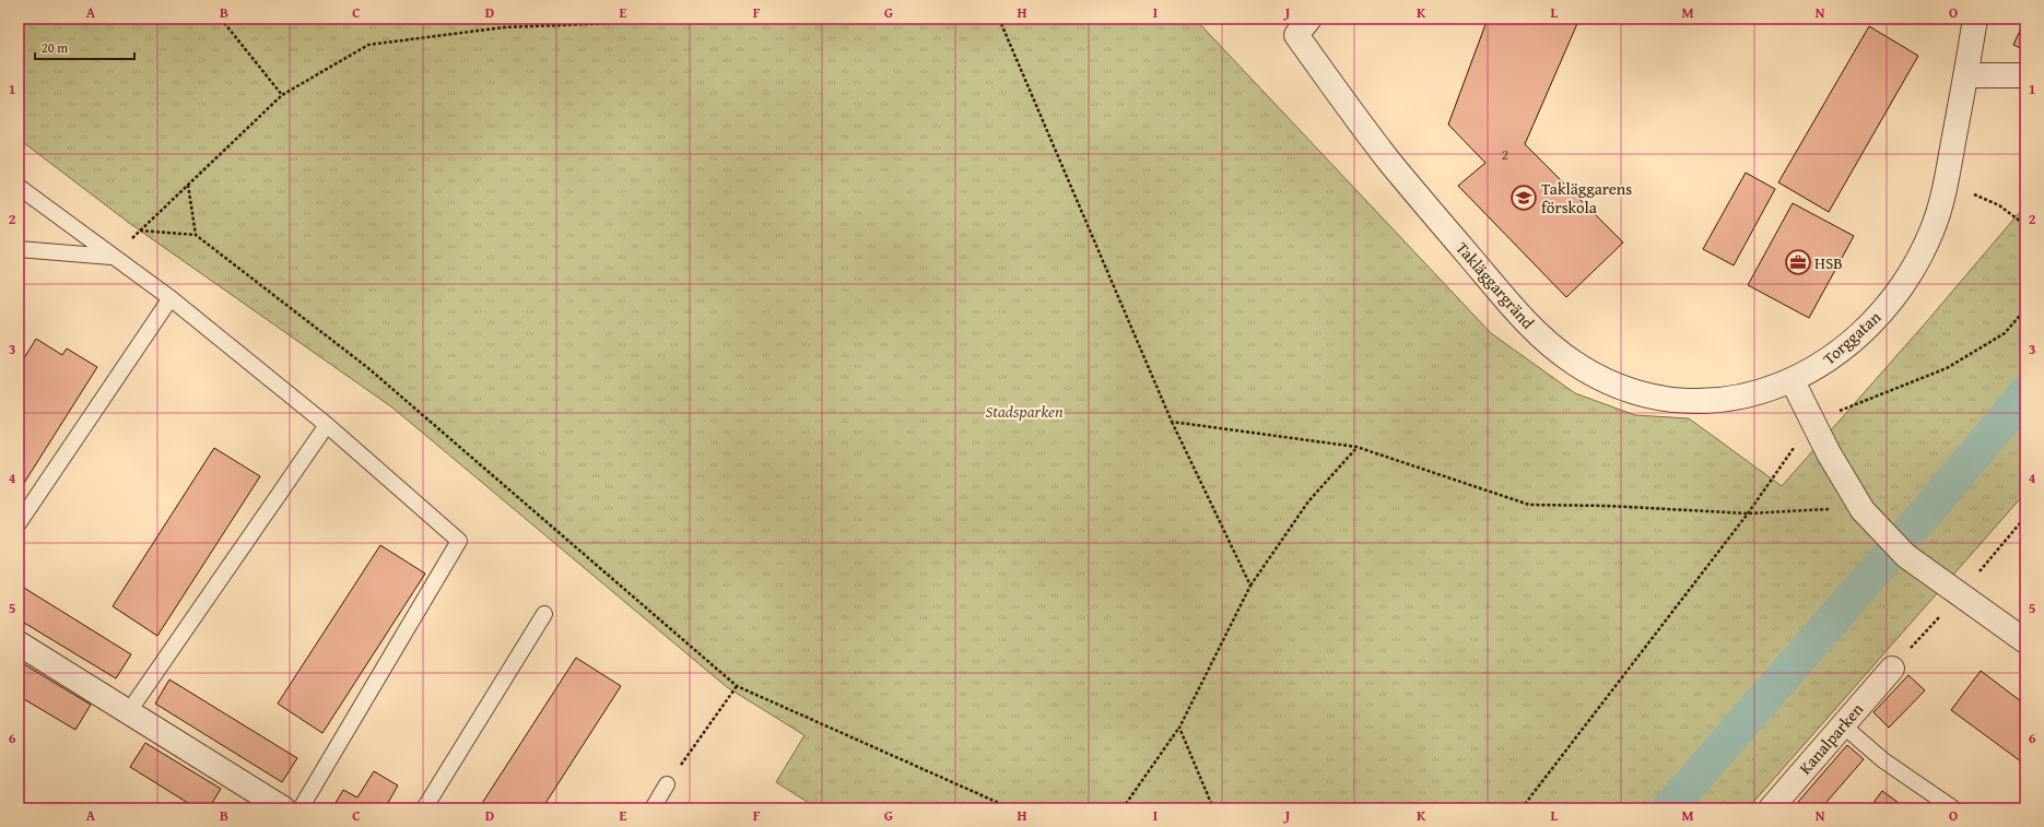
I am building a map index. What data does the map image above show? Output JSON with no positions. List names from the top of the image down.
{
  "streets": {
    "street": ["Takläggargränd", "Torggatan", "Kanalparken"]
  },
  "crossings": [
    ["Takläggargränd", "Torggatan"]
  ],
  "parks": ["Stadsparken"],
  "places": {
    "school or university": ["Takläggarens förskola"],
    "office": ["HSB"]
  },
  "house_numbers": ["2"],
  "scale_bar": "20 m",
  "grid": {
    "columns": [
      "A",
      "B",
      "C",
      "D",
      "E",
      "F",
      "G",
      "H",
      "I",
      "J",
      "K",
      "L",
      "M",
      "N",
      "O"
    ],
    "rows": [
      "1",
      "2",
      "3",
      "4",
      "5",
      "6"
    ]
  }
}
